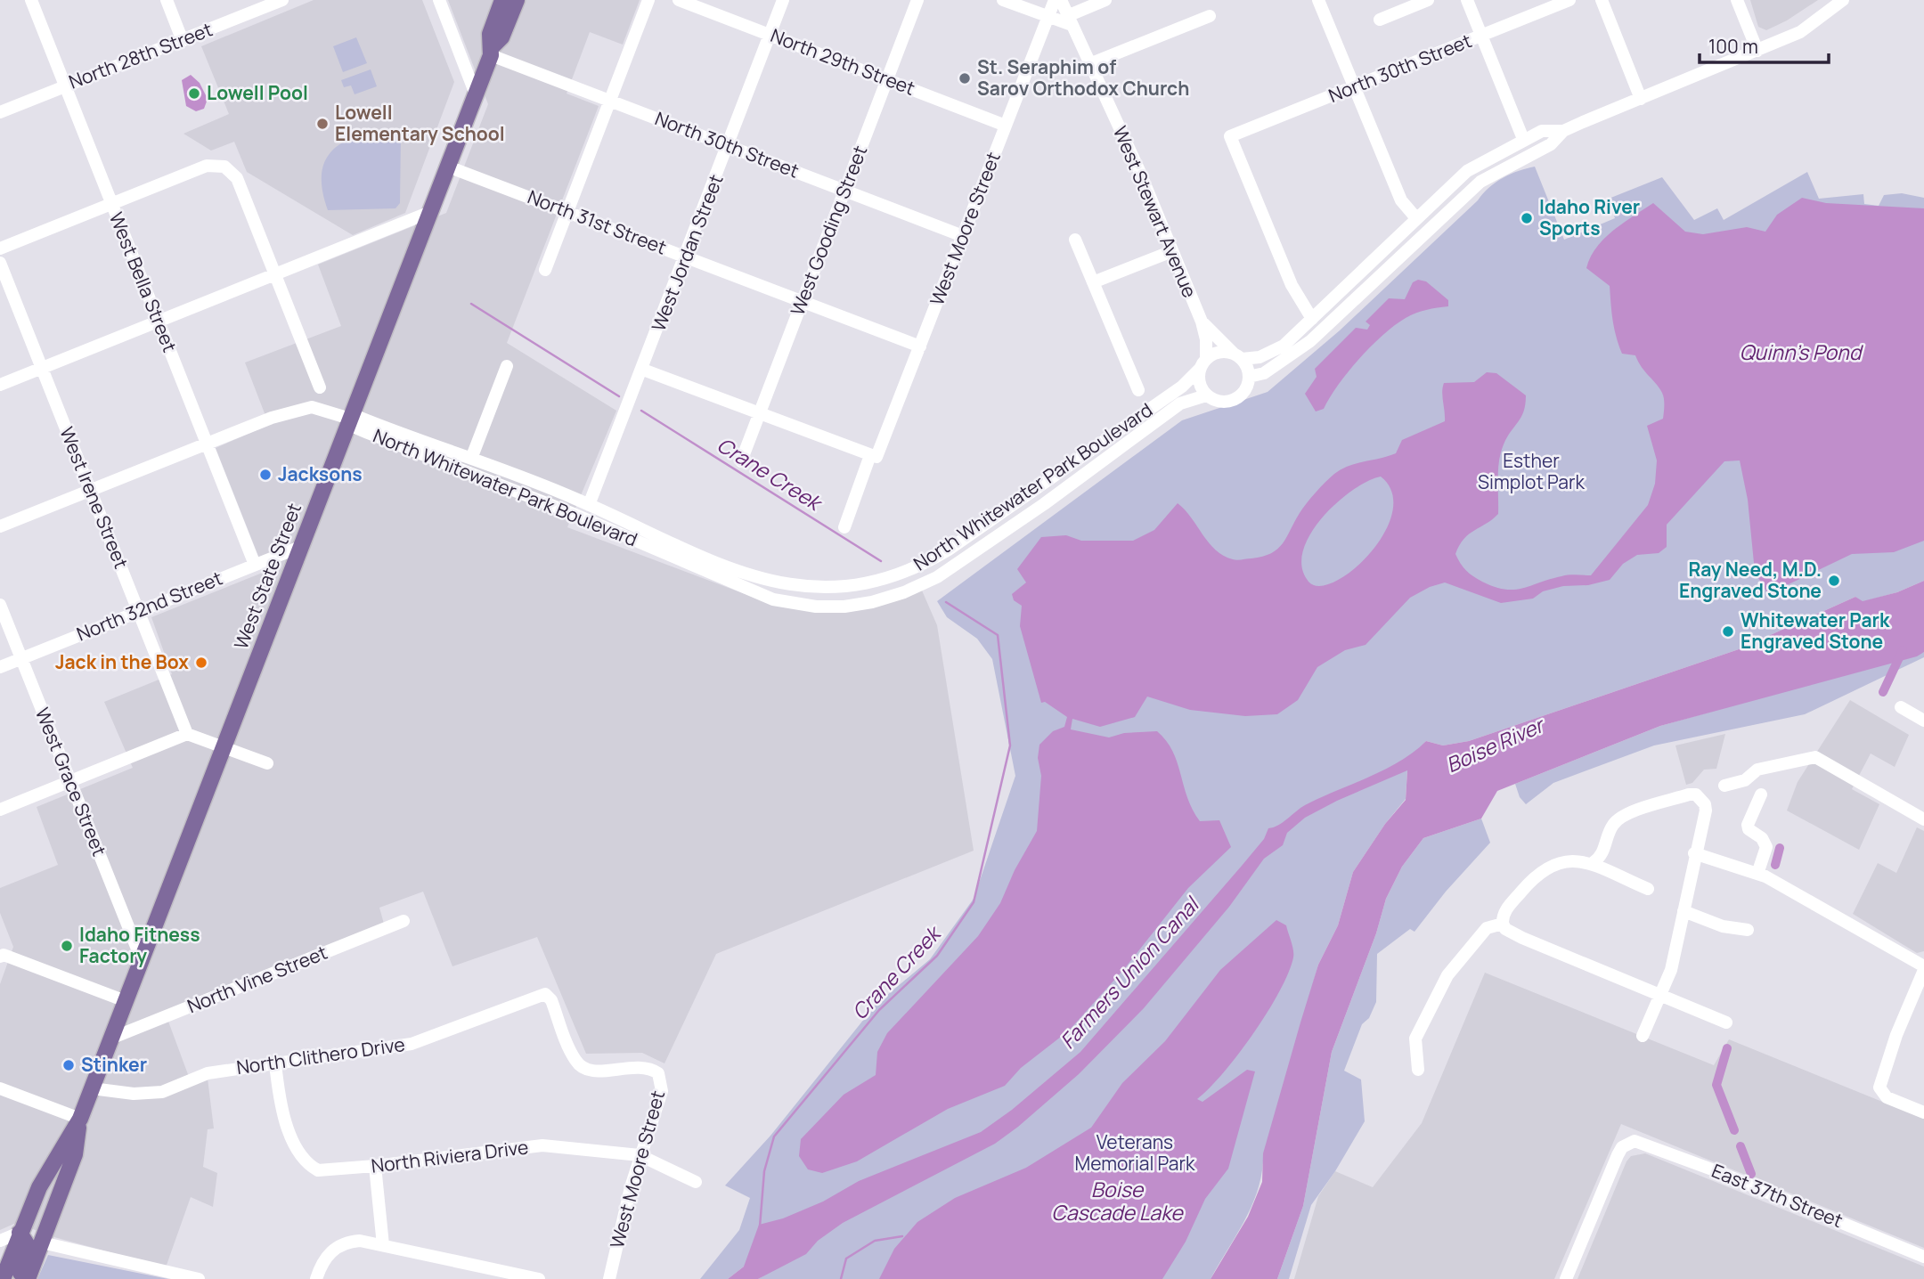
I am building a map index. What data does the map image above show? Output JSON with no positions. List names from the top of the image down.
{
  "streets": {
    "main road": ["West State Street"],
    "street": [
      "North 28th Street",
      "North 29th Street",
      "North 30th Street",
      "West Stewart Avenue",
      "North 31st Street",
      "West Moore Street",
      "West Gooding Street",
      "West Jordan Street",
      "West Bella Street",
      "North Whitewater Park Boulevard",
      "West Irene Street",
      "North 32nd Street",
      "West Grace Street",
      "North Vine Street",
      "North Clithero Drive",
      "North Riviera Drive",
      "East 37th Street"
    ]
  },
  "crossings": [
    ["North 28th Street", "West Bella Street"],
    ["North 29th Street", "West Moore Street"],
    ["North 29th Street", "West Gooding Street"],
    ["North 29th Street", "West Jordan Street"],
    ["North 30th Street", "West Moore Street"],
    ["North 30th Street", "West Gooding Street"],
    ["North 30th Street", "West Jordan Street"],
    ["North 30th Street", "West State Street"],
    ["West Stewart Avenue", "North Whitewater Park Boulevard"],
    ["North 31st Street", "West Moore Street"],
    ["North 31st Street", "West Gooding Street"],
    ["North 31st Street", "West Jordan Street"],
    ["North 31st Street", "West State Street"],
    ["West Moore Street", "North Clithero Drive"],
    ["West Moore Street", "North Riviera Drive"],
    ["West Jordan Street", "North Whitewater Park Boulevard"],
    ["West Bella Street", "North 32nd Street"],
    ["North Whitewater Park Boulevard", "West State Street"],
    ["West Irene Street", "North 32nd Street"],
    ["West State Street", "North 32nd Street"],
    ["West State Street", "West Grace Street"],
    ["West State Street", "North Vine Street"],
    ["West State Street", "North Clithero Drive"],
    ["North 32nd Street", "West Grace Street"],
    ["North Clithero Drive", "North Riviera Drive"]
  ],
  "water": [
    "Quinn's Pond",
    "Crane Creek",
    "Boise River",
    "Farmers Union Canal",
    "Boise Cascade Lake"
  ],
  "parks": ["Esther Simplot Park", "Veterans Memorial Park"],
  "places": [
    "St. Seraphim of Sarov Orthodox Church",
    "Lowell Pool",
    "Lowell Elementary School",
    "Idaho River Sports",
    "Jacksons",
    "Ray Need, M.D. Engraved Stone",
    "Whitewater Park Engraved Stone",
    "Jack in the Box",
    "Idaho Fitness Factory",
    "Stinker"
  ],
  "scale_bar": "100 m"
}
